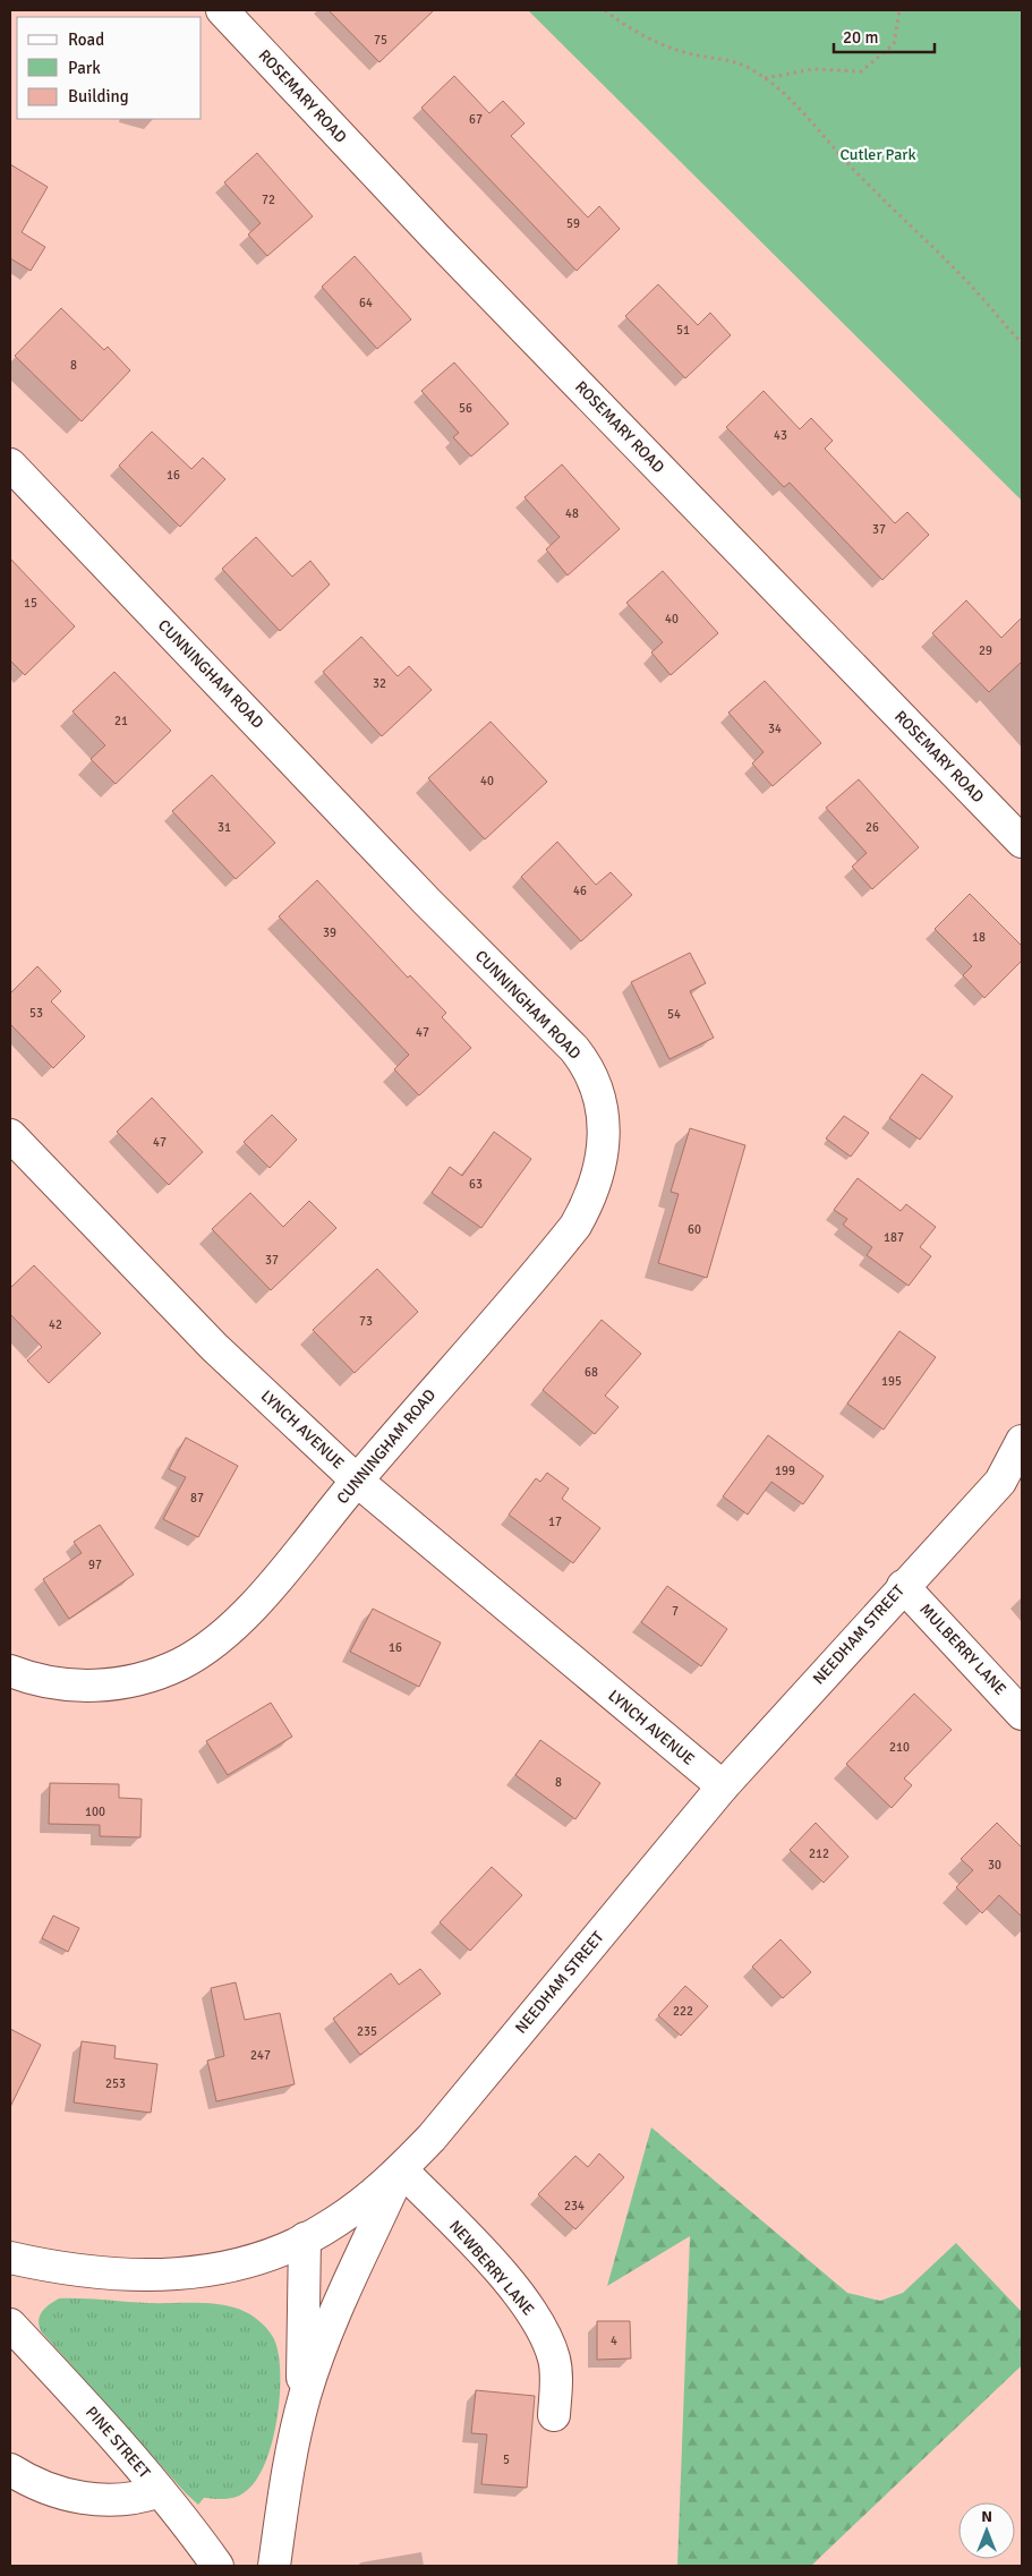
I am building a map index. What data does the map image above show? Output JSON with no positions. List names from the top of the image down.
{
  "streets": {
    "street": [
      "ROSEMARY ROAD",
      "CUNNINGHAM ROAD",
      "LYNCH AVENUE",
      "NEEDHAM STREET",
      "MULBERRY LANE",
      "NEWBERRY LANE",
      "PINE STREET"
    ]
  },
  "crossings": [
    ["CUNNINGHAM ROAD", "LYNCH AVENUE"],
    ["LYNCH AVENUE", "NEEDHAM STREET"],
    ["NEEDHAM STREET", "MULBERRY LANE"],
    ["NEEDHAM STREET", "NEWBERRY LANE"]
  ],
  "parks": ["Cutler Park"],
  "house_numbers": [
    "75",
    "67",
    "72",
    "59",
    "64",
    "51",
    "8",
    "56",
    "43",
    "16",
    "48",
    "37",
    "15",
    "40",
    "29",
    "32",
    "21",
    "34",
    "40",
    "31",
    "26",
    "46",
    "39",
    "18",
    "53",
    "54",
    "47",
    "47",
    "63",
    "60",
    "187",
    "37",
    "73",
    "42",
    "68",
    "195",
    "199",
    "87",
    "17",
    "97",
    "7",
    "16",
    "210",
    "8",
    "100",
    "212",
    "30",
    "222",
    "235",
    "247",
    "253",
    "234",
    "4",
    "5"
  ],
  "legend": ["Road", "Park", "Building"],
  "scale_bar": "20 m",
  "north": "top"
}
